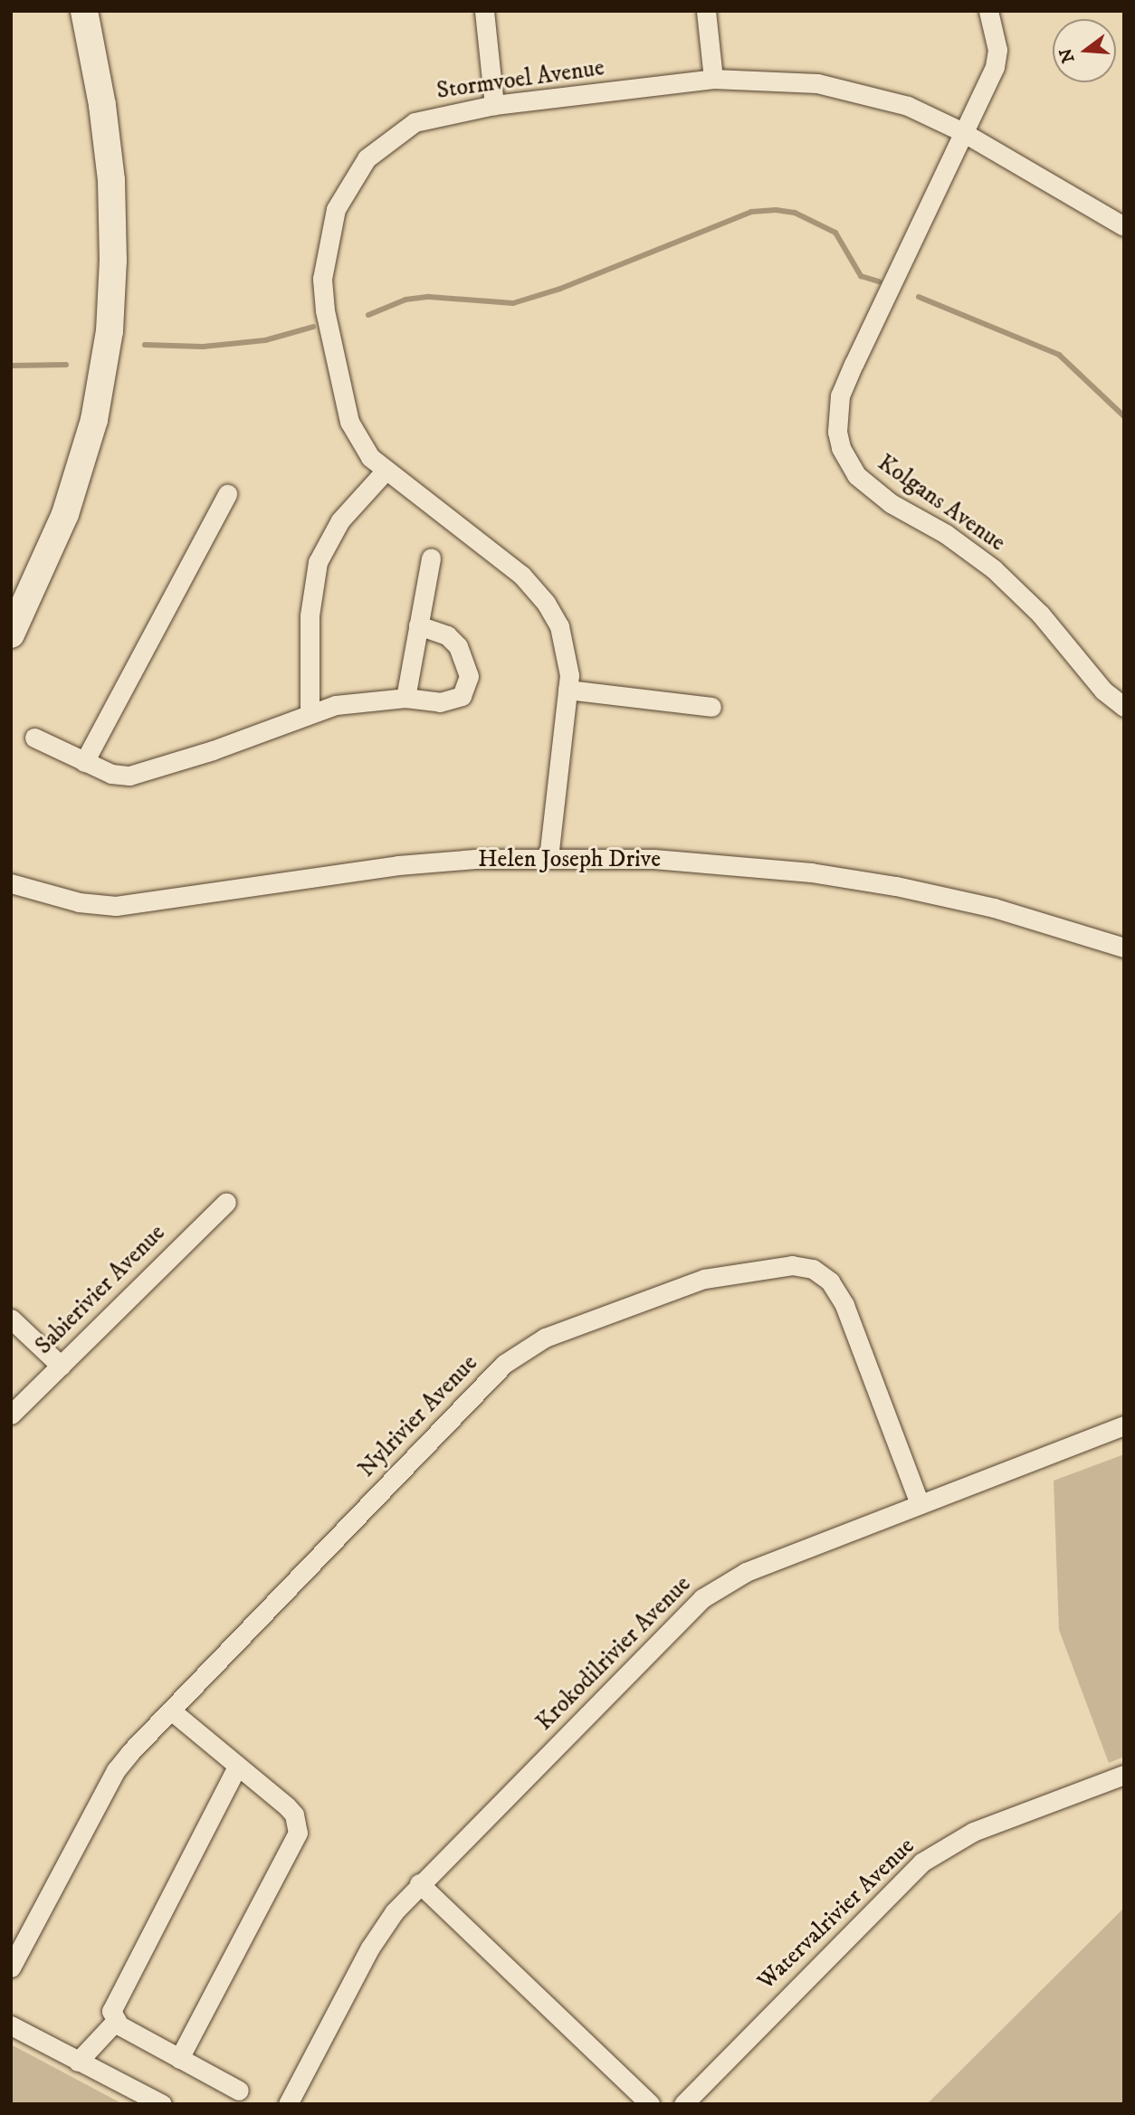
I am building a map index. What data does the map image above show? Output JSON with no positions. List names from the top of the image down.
{
  "streets": {
    "street": [
      "Stormvoel Avenue",
      "Kolgans Avenue",
      "Helen Joseph Drive",
      "Sabierivier Avenue",
      "Nylrivier Avenue",
      "Krokodilrivier Avenue",
      "Watervalrivier Avenue"
    ]
  },
  "crossings": [
    ["Stormvoel Avenue", "Kolgans Avenue"],
    ["Stormvoel Avenue", "Helen Joseph Drive"],
    ["Nylrivier Avenue", "Krokodilrivier Avenue"]
  ],
  "north": "left"
}
